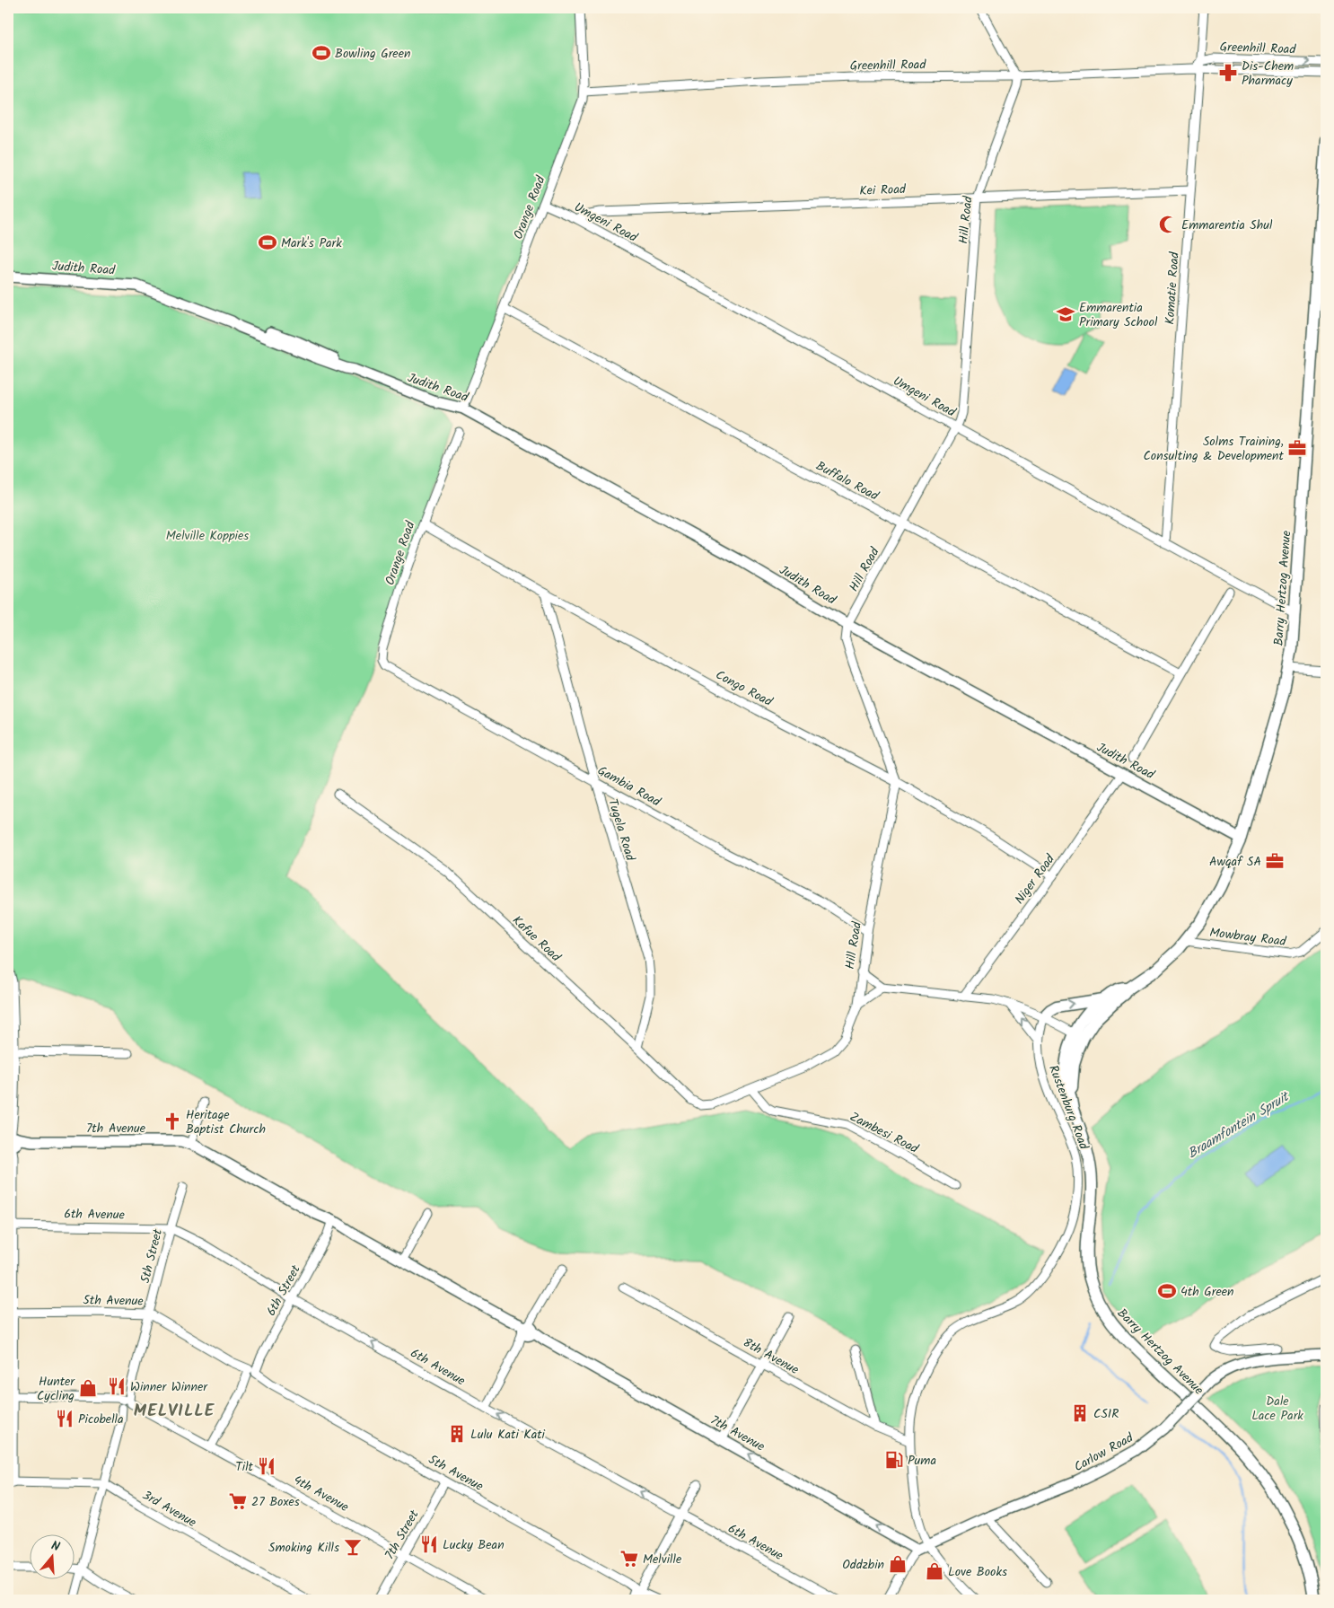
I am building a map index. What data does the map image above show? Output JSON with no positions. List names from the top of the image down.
{
  "streets": {
    "main road": ["Barry Hertzog Avenue"],
    "street": [
      "Greenhill Road",
      "Kei Road",
      "Orange Road",
      "Hill Road",
      "Umgeni Road",
      "Judith Road",
      "Komatie Road",
      "Buffalo Road",
      "Congo Road",
      "Gambia Road",
      "Tugela Road",
      "Niger Road",
      "Mowbray Road",
      "Kafue Road",
      "Rustenburg Road",
      "7th Avenue",
      "Zambesi Road",
      "6th Avenue",
      "5th Street",
      "6th Street",
      "5th Avenue",
      "8th Avenue",
      "Carlow Road",
      "4th Avenue",
      "3rd Avenue",
      "7th Street"
    ]
  },
  "crossings": [
    ["Greenhill Road", "Orange Road"],
    ["Greenhill Road", "Hill Road"],
    ["Greenhill Road", "Komatie Road"],
    ["Kei Road", "Hill Road"],
    ["Kei Road", "Umgeni Road"],
    ["Kei Road", "Komatie Road"],
    ["Orange Road", "Umgeni Road"],
    ["Orange Road", "Judith Road"],
    ["Orange Road", "Buffalo Road"],
    ["Orange Road", "Congo Road"],
    ["Orange Road", "Gambia Road"],
    ["Hill Road", "Umgeni Road"],
    ["Hill Road", "Judith Road"],
    ["Hill Road", "Buffalo Road"],
    ["Hill Road", "Congo Road"],
    ["Hill Road", "Gambia Road"],
    ["Hill Road", "Kafue Road"],
    ["Hill Road", "Zambesi Road"],
    ["Umgeni Road", "Komatie Road"],
    ["Umgeni Road", "Barry Hertzog Avenue"],
    ["Judith Road", "Barry Hertzog Avenue"],
    ["Judith Road", "Niger Road"],
    ["Barry Hertzog Avenue", "Mowbray Road"],
    ["Congo Road", "Tugela Road"],
    ["Congo Road", "Niger Road"],
    ["Gambia Road", "Tugela Road"],
    ["Tugela Road", "Kafue Road"],
    ["Rustenburg Road", "8th Avenue"],
    ["Rustenburg Road", "Carlow Road"],
    ["7th Avenue", "6th Street"],
    ["7th Avenue", "Carlow Road"],
    ["6th Avenue", "5th Street"],
    ["6th Avenue", "6th Street"],
    ["5th Street", "5th Avenue"],
    ["5th Street", "4th Avenue"],
    ["5th Street", "3rd Avenue"],
    ["6th Street", "5th Avenue"],
    ["6th Street", "4th Avenue"],
    ["5th Avenue", "7th Street"],
    ["4th Avenue", "7th Street"]
  ],
  "one_way": ["6th Avenue"],
  "districts": ["MELVILLE"],
  "water": ["Braamfontein Spruit"],
  "parks": ["Melville Koppies", "Dale Lace Park"],
  "places": {
    "sports": ["Bowling Green", "Mark's Park", "4th Green"],
    "pharmacy": ["Dis-Chem Pharmacy"],
    "mosque": ["Emmarentia Shul"],
    "school or university": ["Emmarentia Primary School"],
    "office": ["Solms Training, Consulting & Development", "Awqaf SA"],
    "church": ["Heritage Baptist Church"],
    "restaurant": [
      "Winner Winner",
      "Picobella",
      "Tilt",
      "Lucky Bean"
    ],
    "shop": ["Hunter Cycling", "Oddzbin", "Love Books"],
    "building": ["CSIR", "Lulu Kati Kati"],
    "fuel station": ["Puma"],
    "supermarket": ["27 Boxes", "Melville"],
    "bar": ["Smoking Kills"]
  },
  "north": "top"
}
